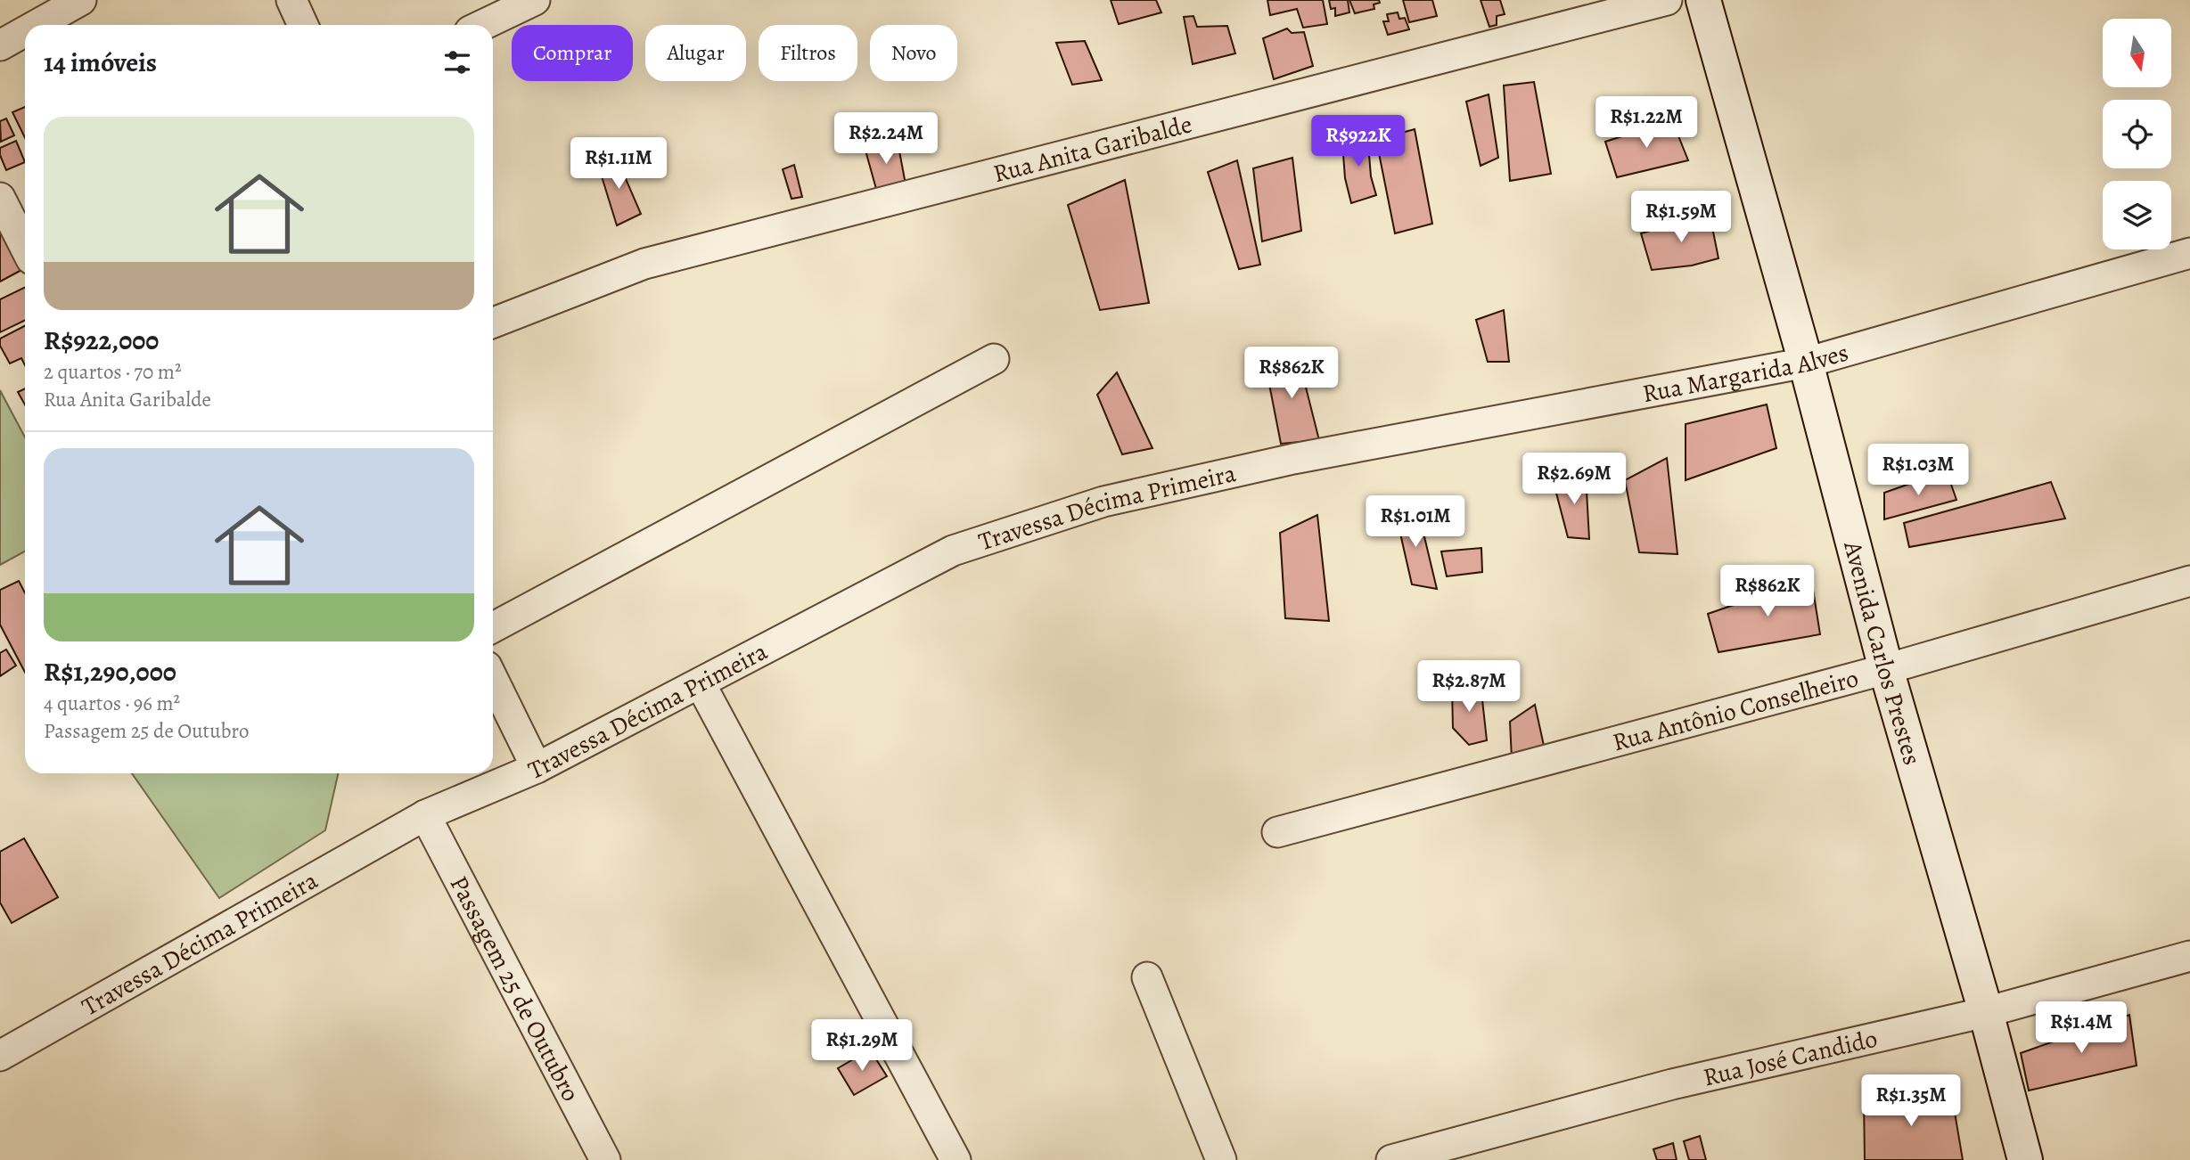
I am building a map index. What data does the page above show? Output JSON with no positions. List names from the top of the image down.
{
  "streets": {
    "street": [
      "Rua Anita Garibalde",
      "Rua Margarida Alves",
      "Travessa Décima Primeira",
      "Avenida Carlos Prestes",
      "Rua Antônio Conselheiro",
      "Passagem 25 de Outubro",
      "Rua José Candido"
    ]
  },
  "crossings": [
    ["Rua Margarida Alves", "Travessa Décima Primeira"],
    ["Rua Margarida Alves", "Avenida Carlos Prestes"],
    ["Travessa Décima Primeira", "Passagem 25 de Outubro"],
    ["Avenida Carlos Prestes", "Rua Antônio Conselheiro"],
    ["Avenida Carlos Prestes", "Rua José Candido"]
  ],
  "north": "bottom",
  "page": {
    "chip": [
      "Comprar",
      "Alugar",
      "Filtros",
      "Novo"
    ],
    "heading": "14 imóveis",
    "price": [
      "R$1.22M",
      "R$2.24M",
      "R$922K",
      "R$1.11M",
      "R$1.59M",
      "R$862K",
      "R$1.03M",
      "R$2.69M",
      "R$1.01M",
      "R$862K",
      "R$2.87M",
      "R$1.4M",
      "R$1.29M",
      "R$1.35M"
    ],
    "list": [
      {
        "name": "R$922,000",
        "note": "2 quartos · 70 m² · Rua Anita Garibalde"
      },
      {
        "name": "R$1,290,000",
        "note": "4 quartos · 96 m² · Passagem 25 de Outubro"
      }
    ]
  }
}
